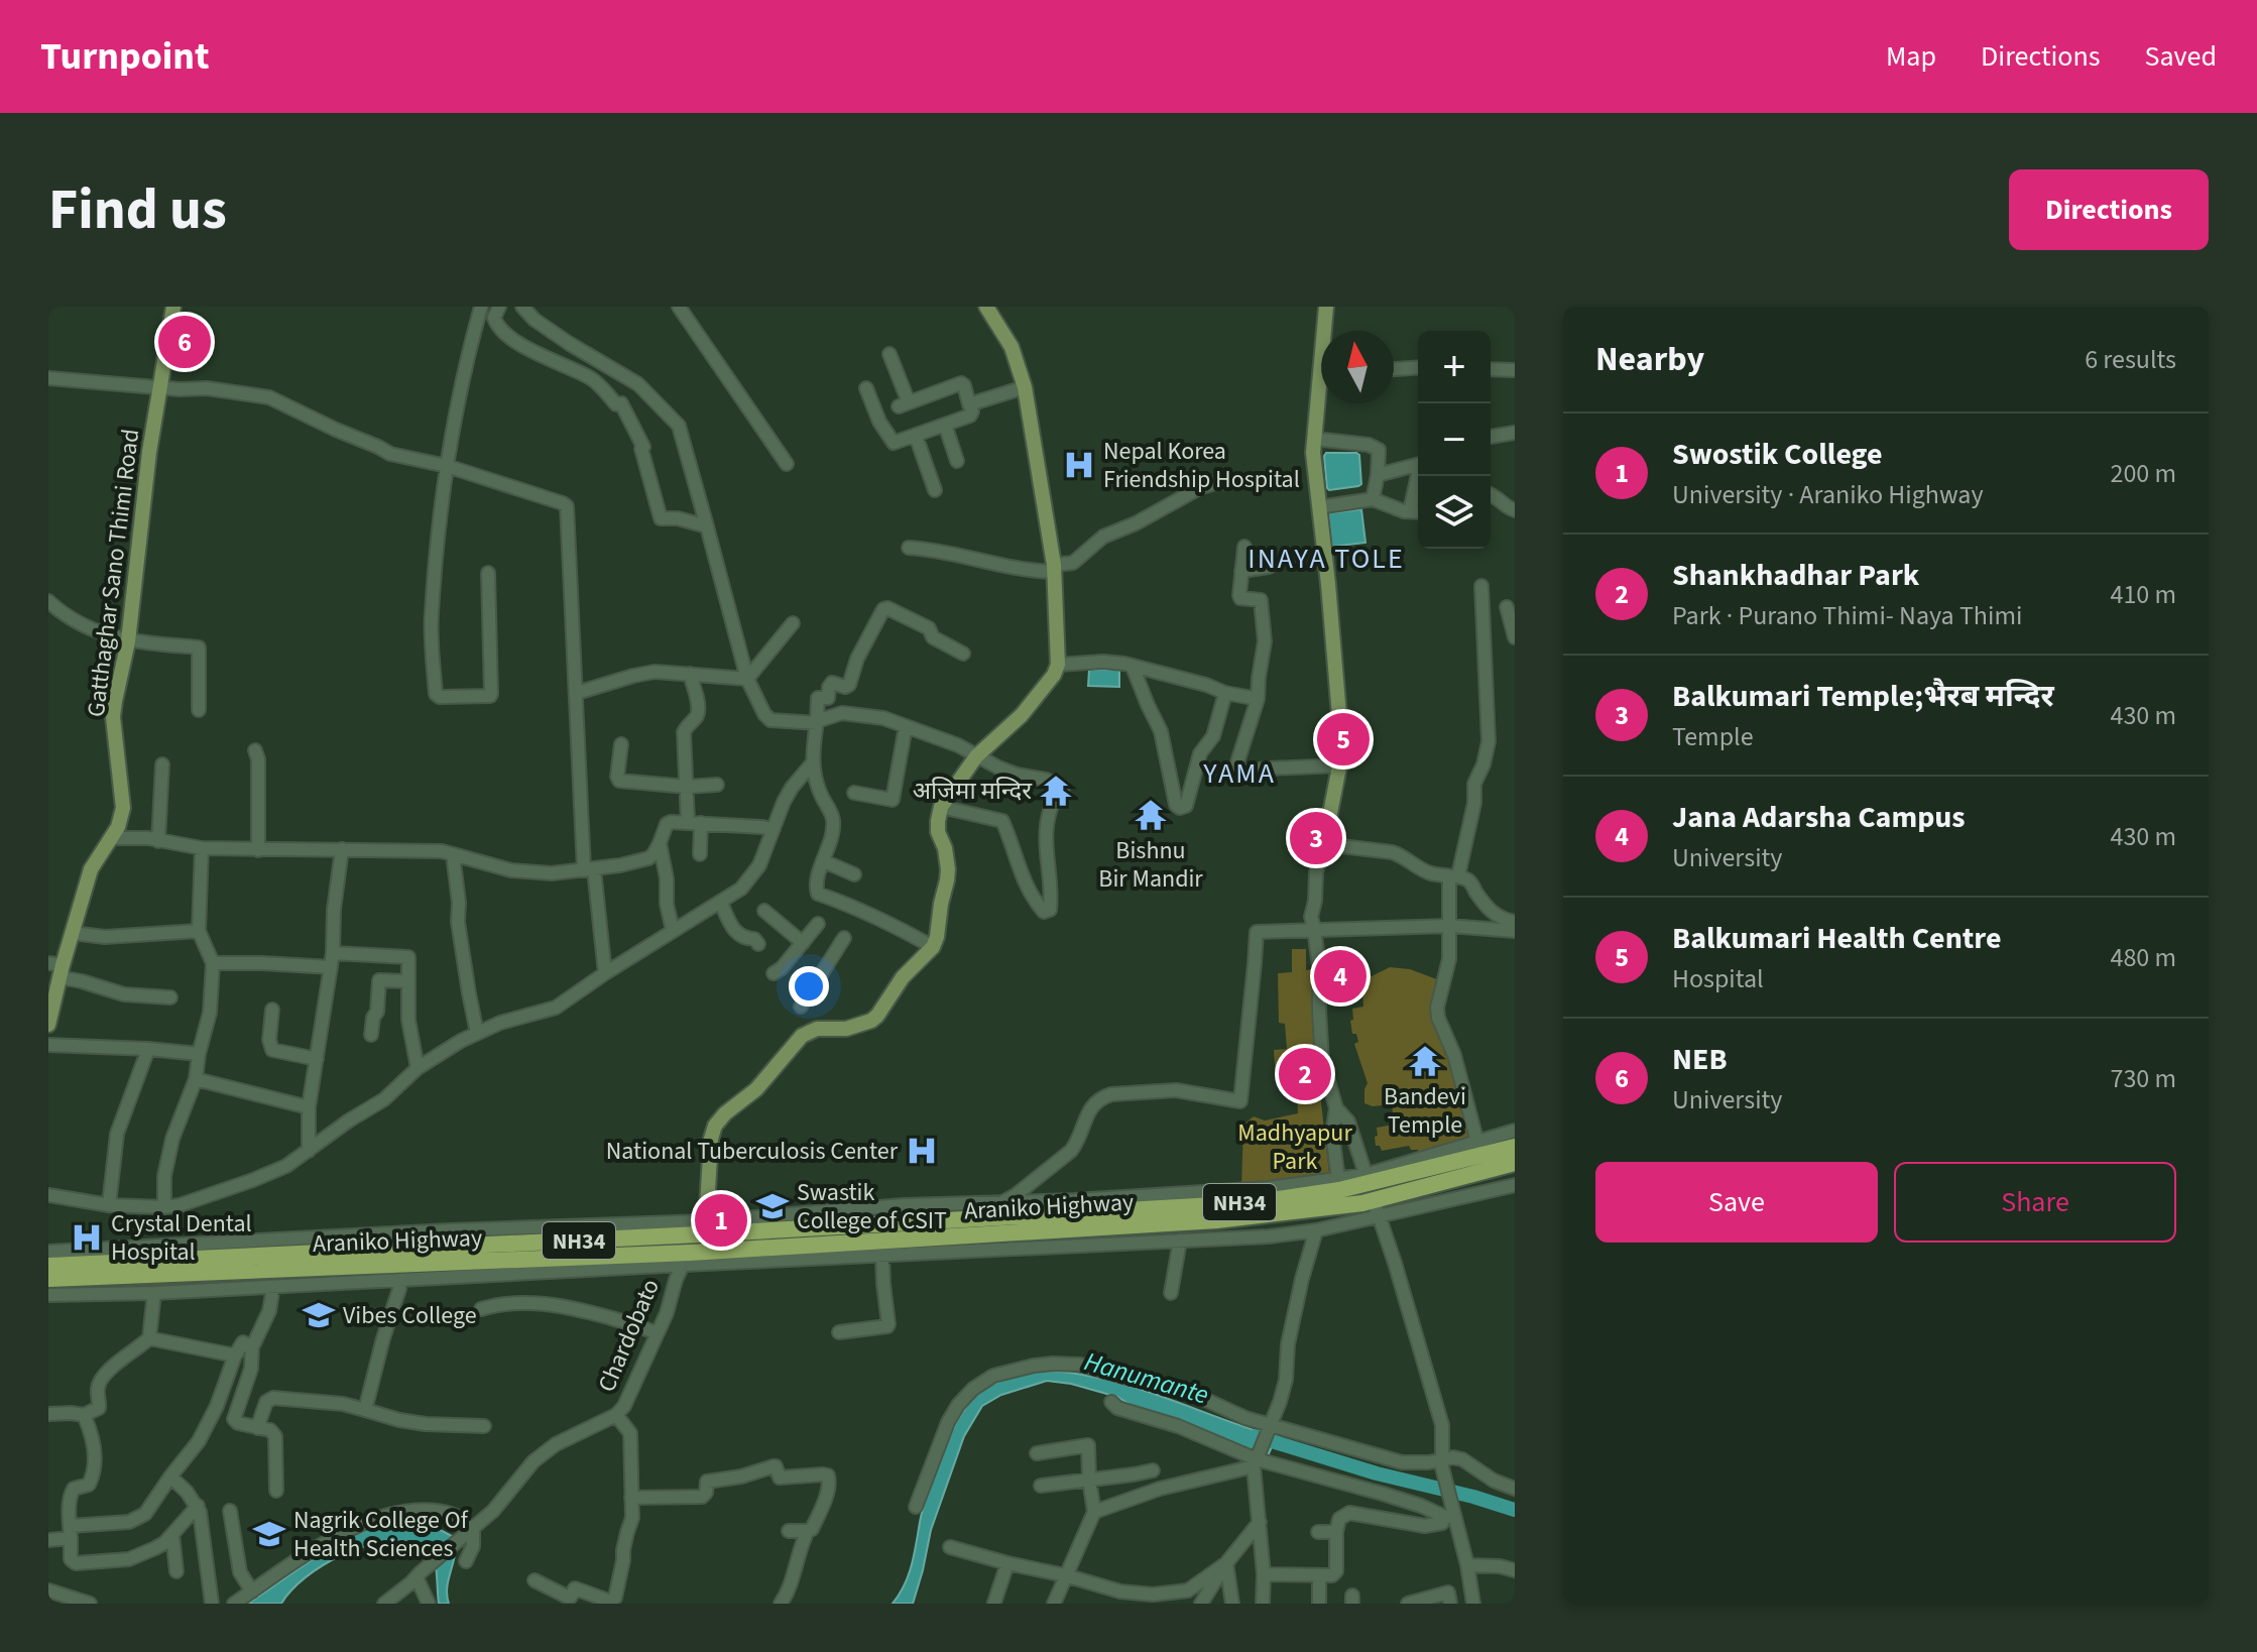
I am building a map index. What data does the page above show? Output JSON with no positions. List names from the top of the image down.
{
  "streets": {
    "highway": ["NH34", "Araniko Highway"],
    "main road": ["Gatthaghar Sano Thimi Road"],
    "street": ["Chardobato"]
  },
  "crossings": [
    ["Araniko Highway", "Chardobato"]
  ],
  "districts": ["INAYA TOLE", "YAMA"],
  "water": ["Hanumante"],
  "parks": ["Madhyapur Park"],
  "places": {
    "hospital": ["Nepal Korea Friendship Hospital", "National Tuberculosis Center", "Crystal Dental Hospital"],
    "temple": ["अजिमा मन्दिर", "Bishnu Bir Mandir", "Bandevi Temple"],
    "school or university": ["Swastik College of CSIT", "Vibes College", "Nagrik College Of Health Sciences"]
  },
  "north": "top",
  "page": {
    "header": "Turnpoint",
    "nav": ["Map", "Directions", "Saved"],
    "buttons": [
      "Directions",
      ["Save", "Share"]
    ],
    "title": "Find us",
    "heading": ["Nearby", "6 results"],
    "pins": [
      "6",
      "5",
      "3",
      "4",
      "2",
      "1"
    ],
    "map_buttons": ["+", "−"],
    "list": [
      {
        "mark": "1",
        "name": "Swostik College",
        "note": "University · Araniko Highway",
        "value": "200 m"
      },
      {
        "mark": "2",
        "name": "Shankhadhar Park",
        "note": "Park · Purano Thimi- Naya Thimi",
        "value": "410 m"
      },
      {
        "mark": "3",
        "name": "Balkumari Temple;भैरब मन्दिर",
        "note": "Temple",
        "value": "430 m"
      },
      {
        "mark": "4",
        "name": "Jana Adarsha Campus",
        "note": "University",
        "value": "430 m"
      },
      {
        "mark": "5",
        "name": "Balkumari Health Centre",
        "note": "Hospital",
        "value": "480 m"
      },
      {
        "mark": "6",
        "name": "NEB",
        "note": "University",
        "value": "730 m"
      }
    ]
  }
}
